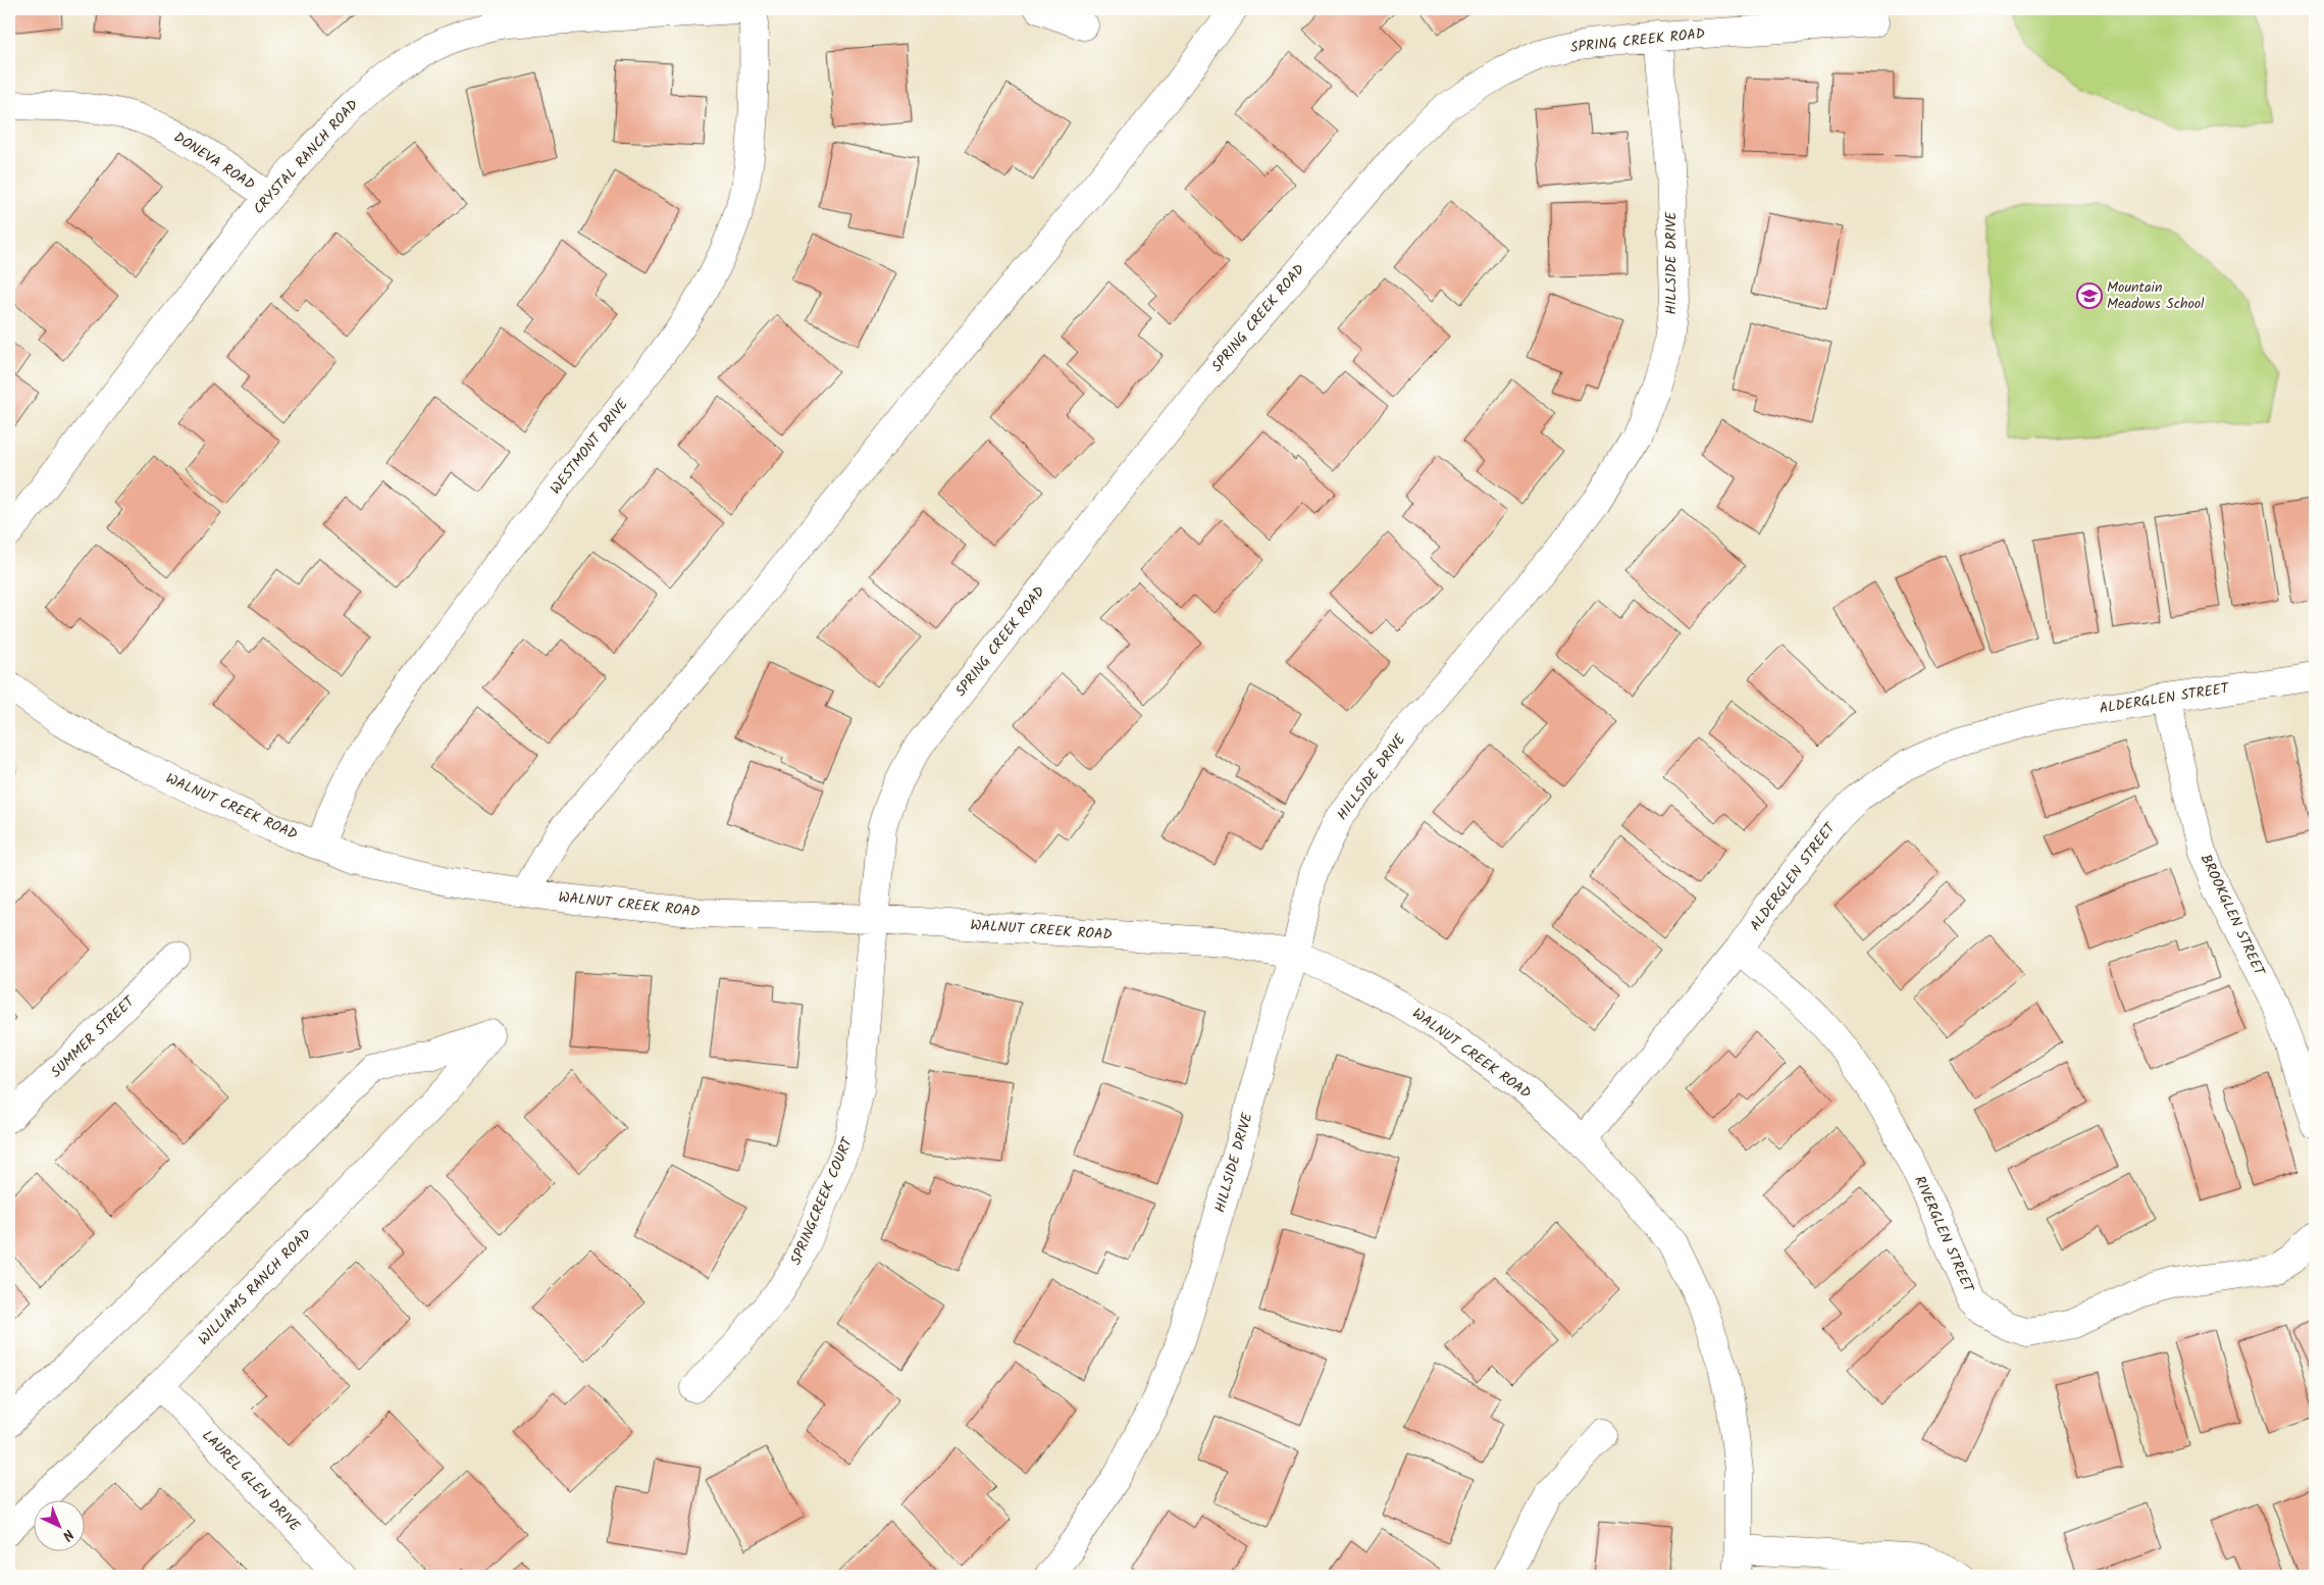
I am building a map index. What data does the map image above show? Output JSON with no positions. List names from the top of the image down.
{
  "streets": {
    "street": [
      "SPRING CREEK ROAD",
      "CRYSTAL RANCH ROAD",
      "DONEVA ROAD",
      "HILLSIDE DRIVE",
      "WESTMONT DRIVE",
      "ALDERGLEN STREET",
      "WALNUT CREEK ROAD",
      "BROOKGLEN STREET",
      "SUMMER STREET",
      "SPRINGCREEK COURT",
      "RIVERGLEN STREET",
      "WILLIAMS RANCH ROAD",
      "LAUREL GLEN DRIVE"
    ]
  },
  "crossings": [
    ["SPRING CREEK ROAD", "HILLSIDE DRIVE"],
    ["SPRING CREEK ROAD", "WALNUT CREEK ROAD"],
    ["SPRING CREEK ROAD", "SPRINGCREEK COURT"],
    ["CRYSTAL RANCH ROAD", "DONEVA ROAD"],
    ["HILLSIDE DRIVE", "WALNUT CREEK ROAD"],
    ["WESTMONT DRIVE", "WALNUT CREEK ROAD"],
    ["ALDERGLEN STREET", "WALNUT CREEK ROAD"],
    ["ALDERGLEN STREET", "BROOKGLEN STREET"],
    ["ALDERGLEN STREET", "RIVERGLEN STREET"],
    ["WALNUT CREEK ROAD", "SPRINGCREEK COURT"],
    ["WILLIAMS RANCH ROAD", "LAUREL GLEN DRIVE"]
  ],
  "places": {
    "school or university": ["Mountain Meadows School"]
  },
  "north": "bottom right"
}
